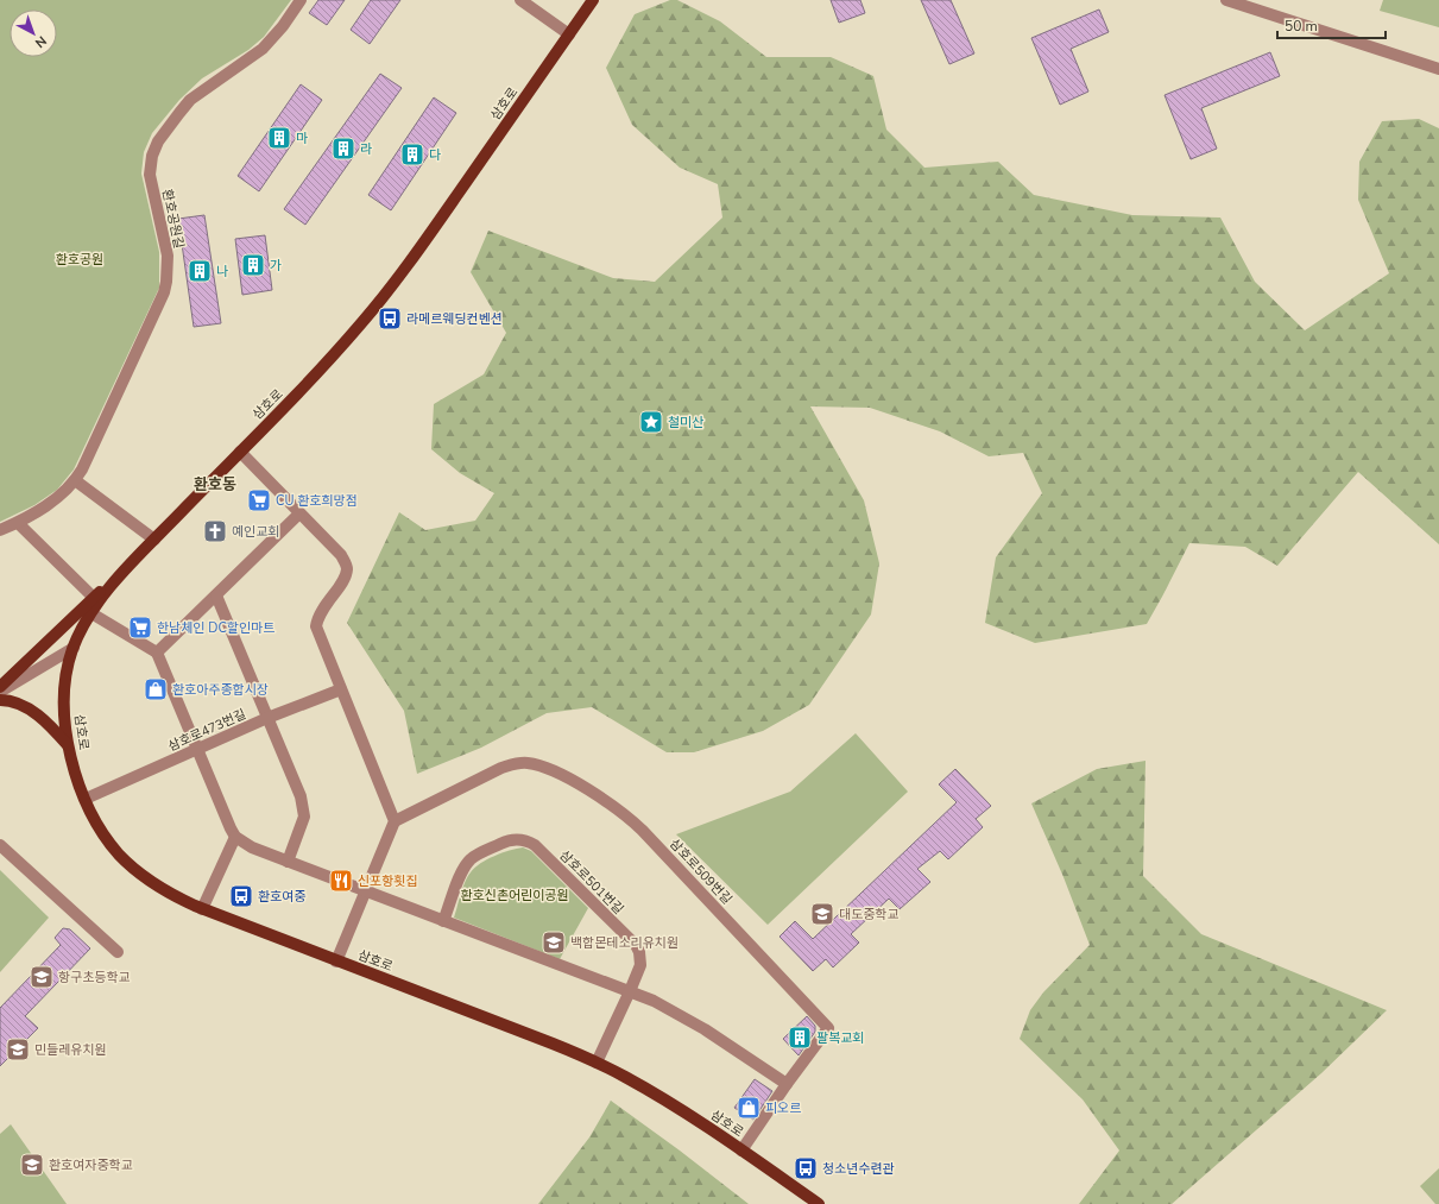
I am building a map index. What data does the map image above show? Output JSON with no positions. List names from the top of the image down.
{
  "streets": {
    "main road": ["삼호로"],
    "street": [
      "환호공원길",
      "삼호로473번길",
      "삼호로509번길",
      "삼호로501번길"
    ]
  },
  "crossings": [
    ["삼호로", "삼호로473번길"],
    ["삼호로", "삼호로509번길"],
    ["삼호로", "삼호로501번길"]
  ],
  "districts": ["환호동"],
  "parks": ["환호공원", "환호신촌어린이공원"],
  "places": {
    "building": [
      "마",
      "라",
      "다",
      "가",
      "나",
      "팔복교회"
    ],
    "bus stop": ["라메르웨딩컨벤션", "환호여중", "청소년수련관"],
    "place": ["철미산"],
    "supermarket": ["CU 환호희망점", "한남체인 DC할인마트"],
    "church": ["예인교회"],
    "shop": ["환호아주종합시장", "피오르"],
    "restaurant": ["신포항횟집"],
    "school or university": [
      "대도중학교",
      "백합몬테소리유치원",
      "항구초등학교",
      "민들레유치원",
      "환호여자중학교"
    ]
  },
  "scale_bar": "50 m",
  "north": "bottom right"
}
